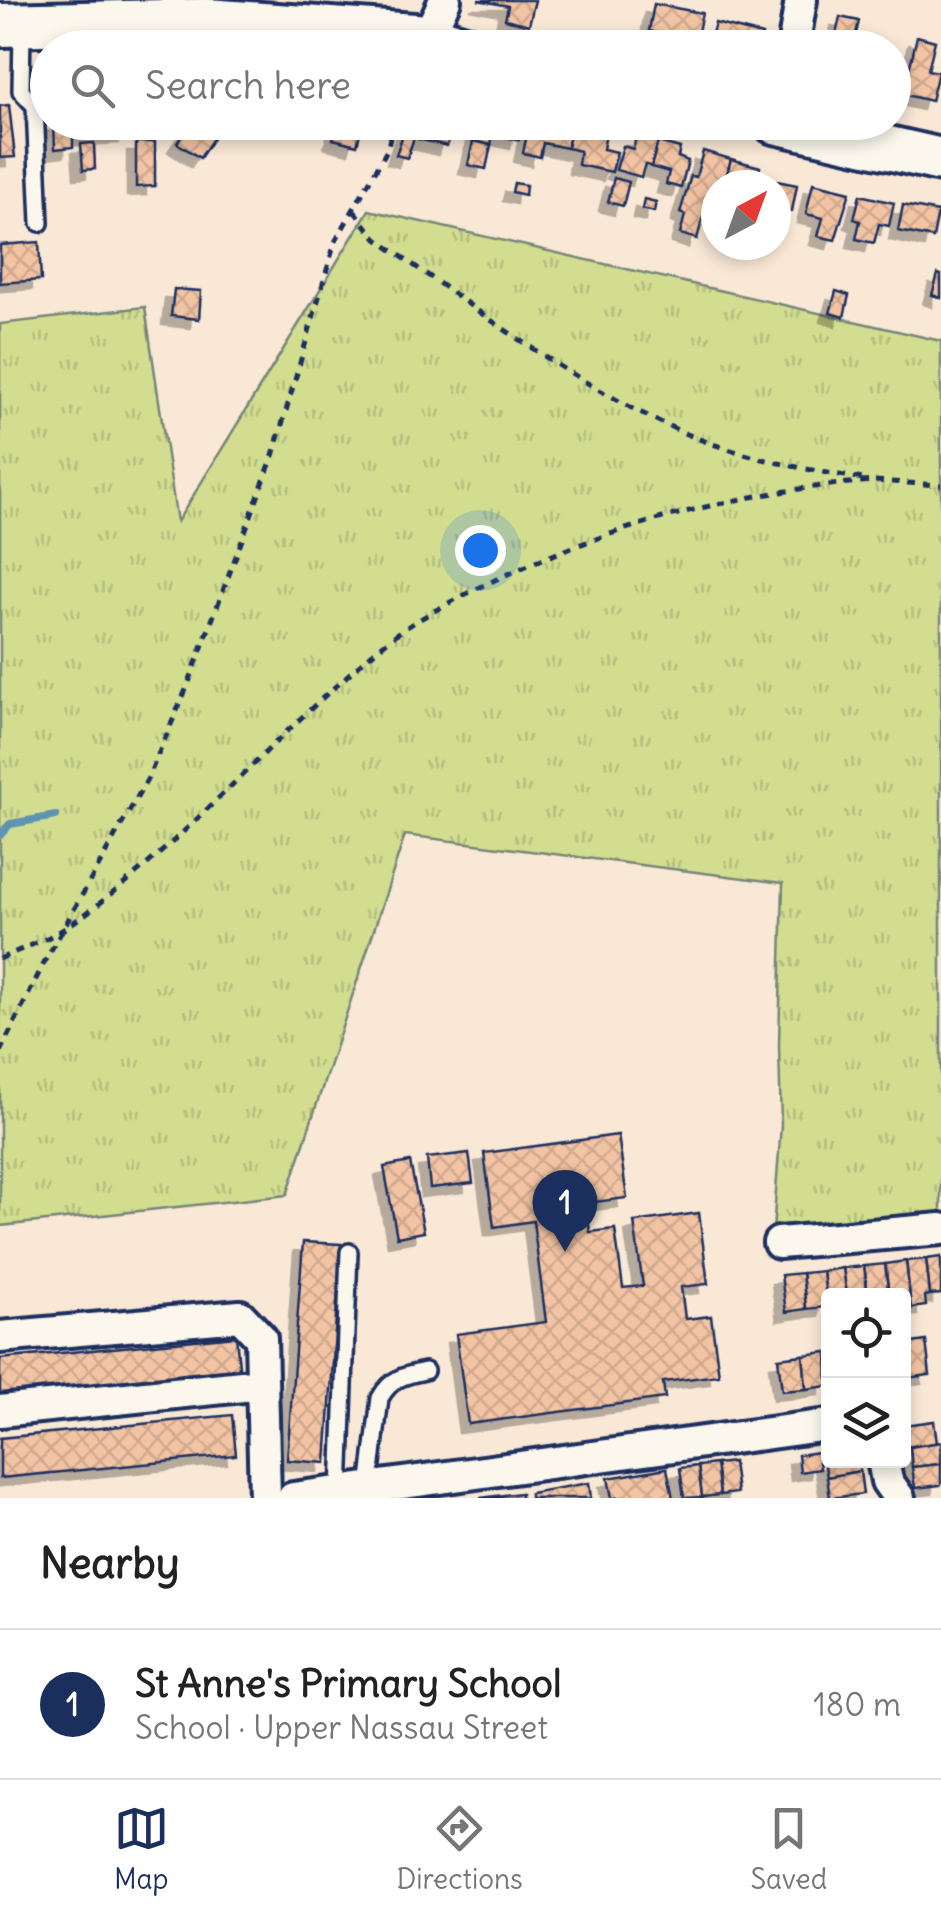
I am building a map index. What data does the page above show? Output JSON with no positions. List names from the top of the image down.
{
  "north": "top right",
  "page": {
    "search": "Search here",
    "pins": "1",
    "heading": "Nearby",
    "list": [
      {
        "mark": "1",
        "name": "St Anne's Primary School",
        "note": "School · Upper Nassau Street",
        "value": "180 m"
      }
    ],
    "nav": ["Map", "Directions", "Saved"]
  }
}
